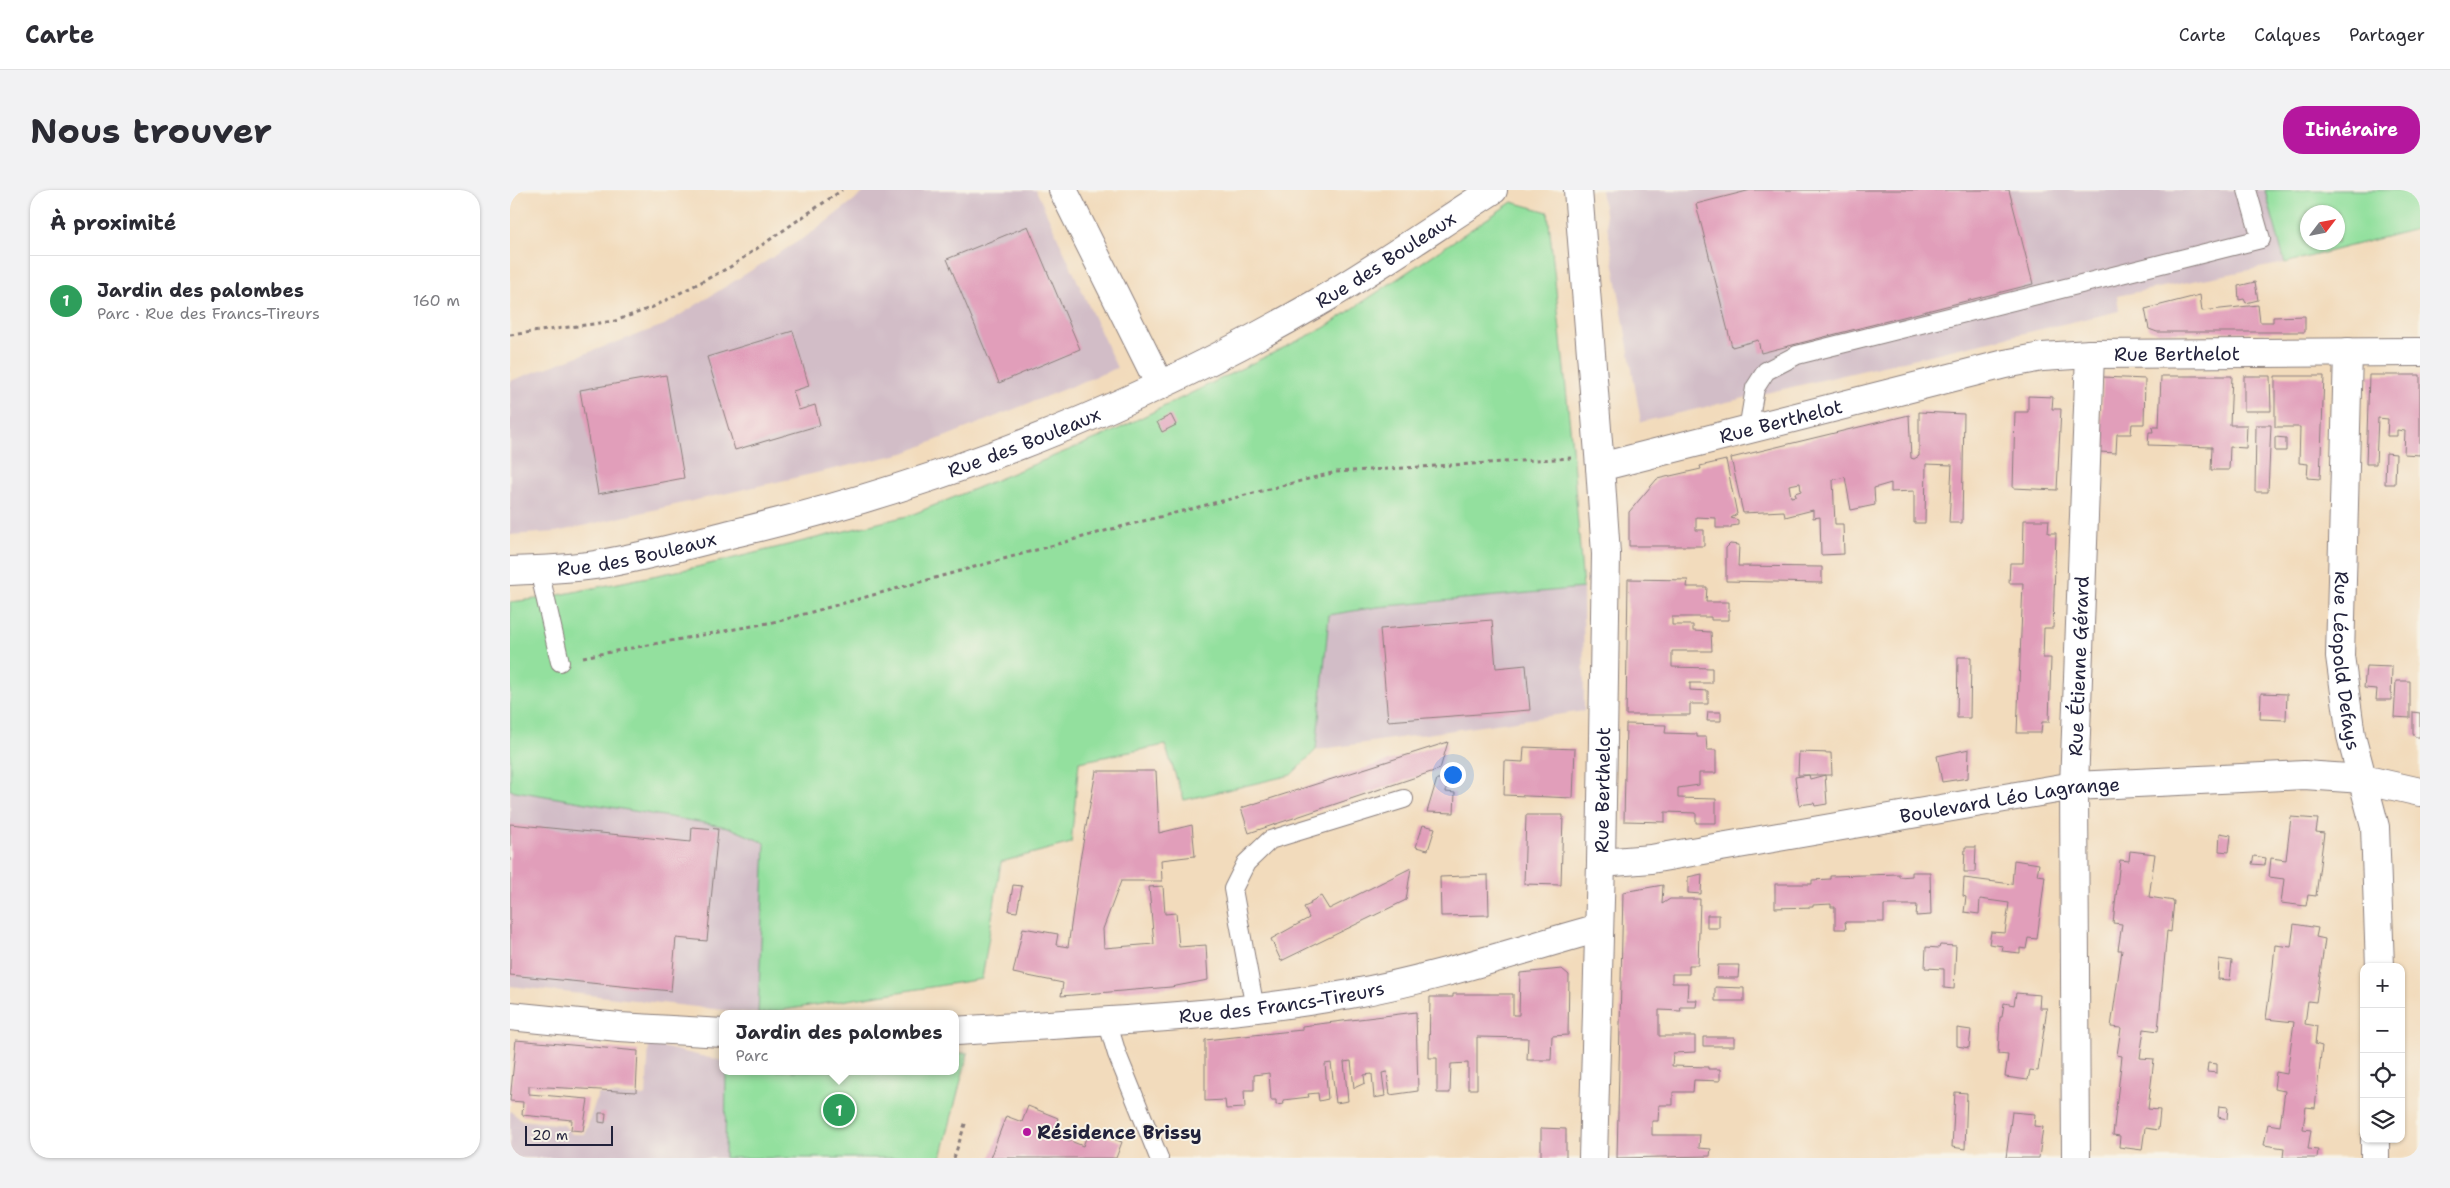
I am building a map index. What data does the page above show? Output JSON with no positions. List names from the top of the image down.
{
  "streets": {
    "street": [
      "Rue des Bouleaux",
      "Rue Berthelot",
      "Rue Léopold Defays",
      "Rue Étienne Gérard",
      "Boulevard Léo Lagrange",
      "Rue des Francs-Tireurs"
    ]
  },
  "crossings": [
    ["Rue Berthelot", "Rue Léopold Defays"],
    ["Rue Berthelot", "Rue Étienne Gérard"],
    ["Rue Berthelot", "Boulevard Léo Lagrange"],
    ["Rue Berthelot", "Rue des Francs-Tireurs"],
    ["Rue Léopold Defays", "Boulevard Léo Lagrange"],
    ["Rue Étienne Gérard", "Boulevard Léo Lagrange"]
  ],
  "places": ["Résidence Brissy"],
  "scale_bar": "20 m",
  "north": "top right",
  "page": {
    "header": "Carte",
    "nav": ["Carte", "Calques", "Partager"],
    "buttons": "Itinéraire",
    "title": "Nous trouver",
    "heading": "À proximité",
    "list": [
      {
        "mark": "1",
        "name": "Jardin des palombes",
        "note": "Parc · Rue des Francs-Tireurs",
        "value": "160 m"
      }
    ],
    "map_buttons": ["+", "−"],
    "popup": ["Jardin des palombes", "Parc"],
    "pins": "1",
    "scale": "20 m"
  }
}
